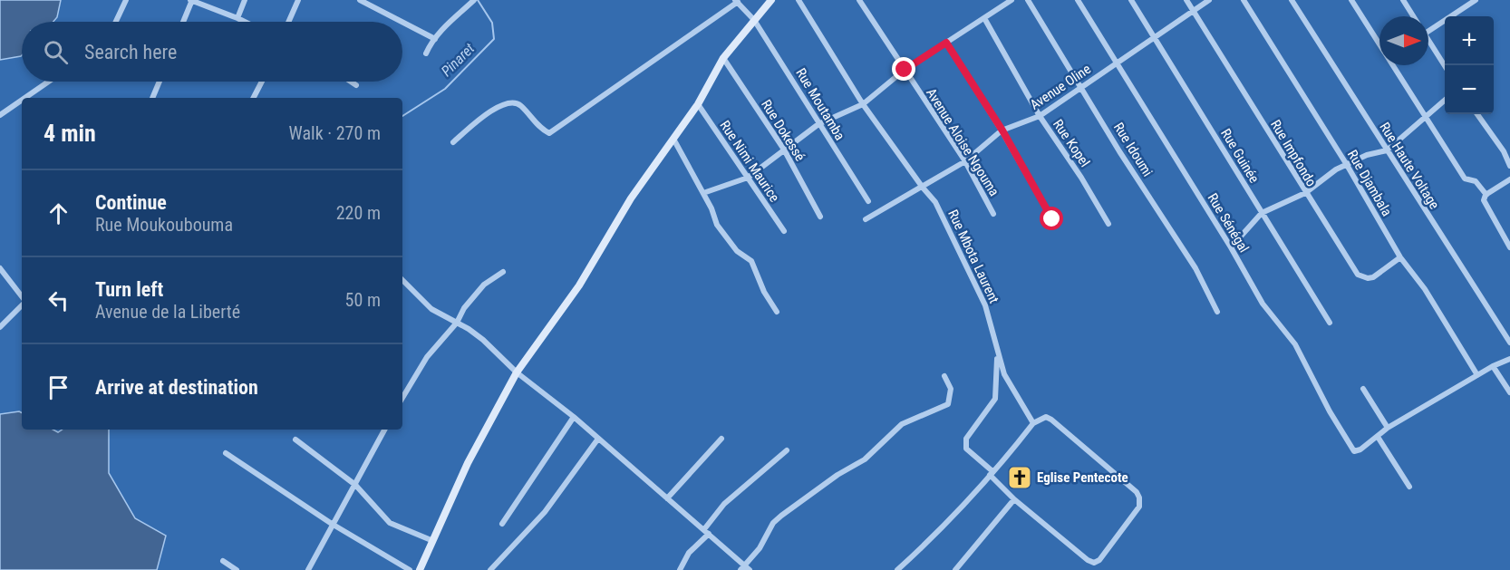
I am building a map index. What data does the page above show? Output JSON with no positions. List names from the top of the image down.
{
  "streets": {
    "street": [
      "Avenue Oline",
      "Rue Moutamba",
      "Rue Dokessé",
      "Avenue Aloise Ngouma",
      "Rue Kopel",
      "Rue Idoumi",
      "Rue Impfondo",
      "Rue Guinée",
      "Rue Nimi Maurice",
      "Rue Haute Voltage",
      "Rue Djambala",
      "Rue Sénégal",
      "Rue Mbota Laurent"
    ]
  },
  "crossings": [
    ["Avenue Oline", "Avenue Aloise Ngouma"],
    ["Avenue Oline", "Rue Kopel"],
    ["Avenue Oline", "Rue Idoumi"],
    ["Avenue Oline", "Rue Impfondo"],
    ["Avenue Oline", "Rue Guinée"],
    ["Avenue Oline", "Rue Sénégal"],
    ["Avenue Oline", "Rue Mbota Laurent"],
    ["Rue Impfondo", "Rue Djambala"]
  ],
  "water": ["Pinaret"],
  "places": {
    "church": ["Eglise Pentecote"]
  },
  "north": "right",
  "page": {
    "map_buttons": ["+", "−"],
    "search": "Search here",
    "heading": ["4 min", "Walk · 270 m"],
    "list": [
      ["Continue", "Rue Moukoubouma", "220 m"],
      ["Turn left", "Avenue de la Liberté", "50 m"],
      "Arrive at destination"
    ]
  }
}
